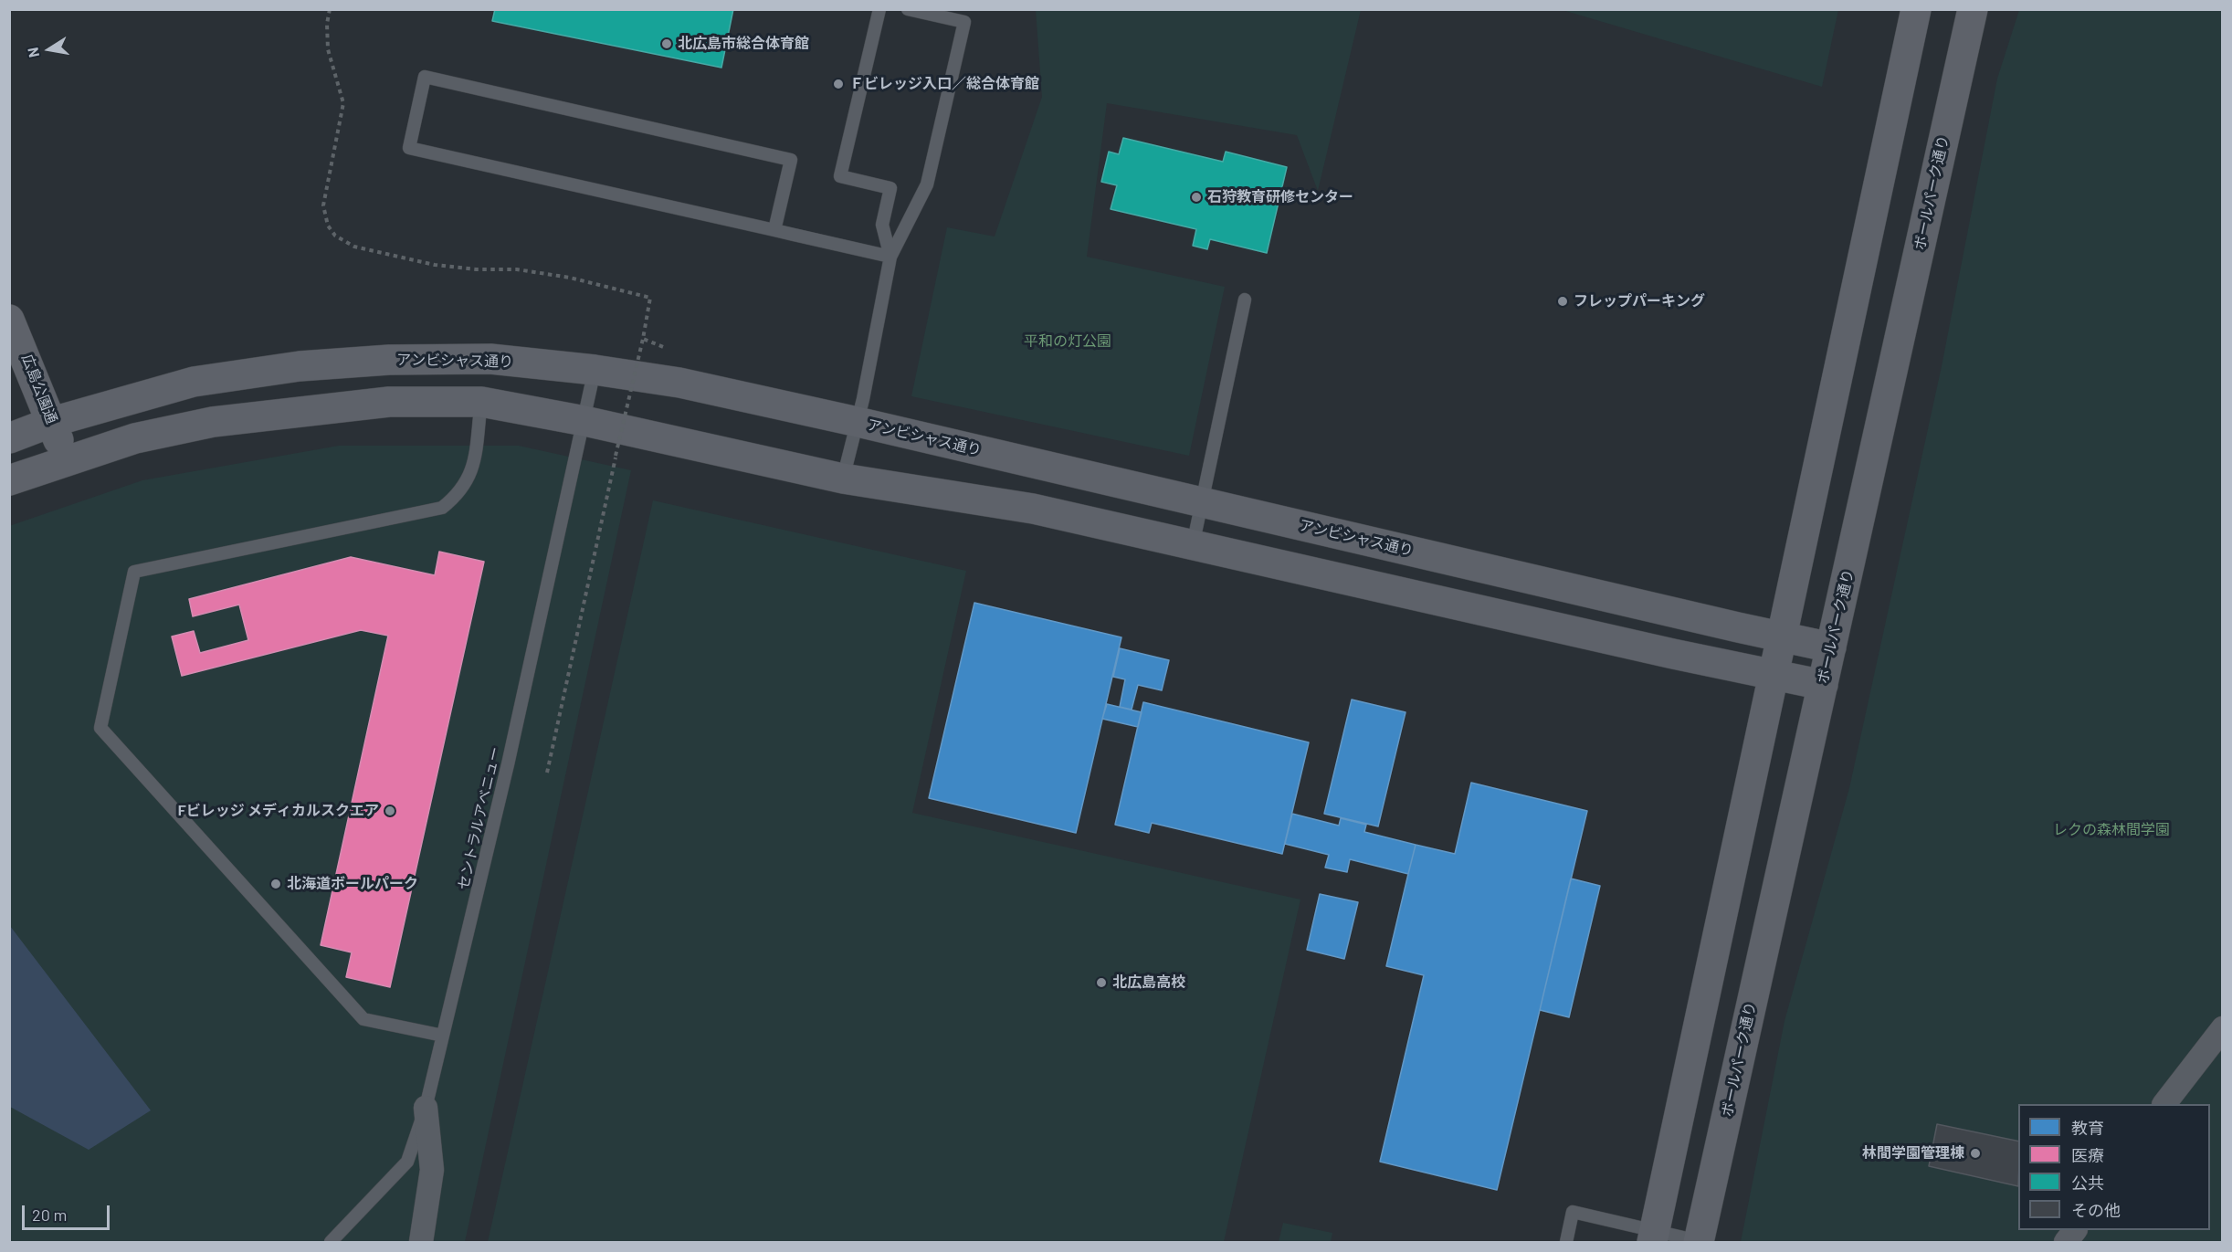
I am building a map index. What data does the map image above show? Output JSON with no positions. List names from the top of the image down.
{
  "streets": {
    "street": ["ボールパーク通り", "アンビシャス通り", "広島公園通"],
    "lane": ["セントラルアベニュー"]
  },
  "crossings": [
    ["ボールパーク通り", "アンビシャス通り"],
    ["アンビシャス通り", "広島公園通"],
    ["アンビシャス通り", "セントラルアベニュー"]
  ],
  "parks": ["平和の灯公園", "レクの森林間学園"],
  "places": [
    "北広島市総合体育館",
    "Ｆビレッジ入口／総合体育館",
    "石狩教育研修センター",
    "フレップパーキング",
    "Fビレッジ メディカルスクエア",
    "北海道ボールパーク",
    "北広島高校",
    "林間学園管理棟"
  ],
  "legend": [
    "教育",
    "医療",
    "公共",
    "その他"
  ],
  "scale_bar": "20 m",
  "north": "left"
}
